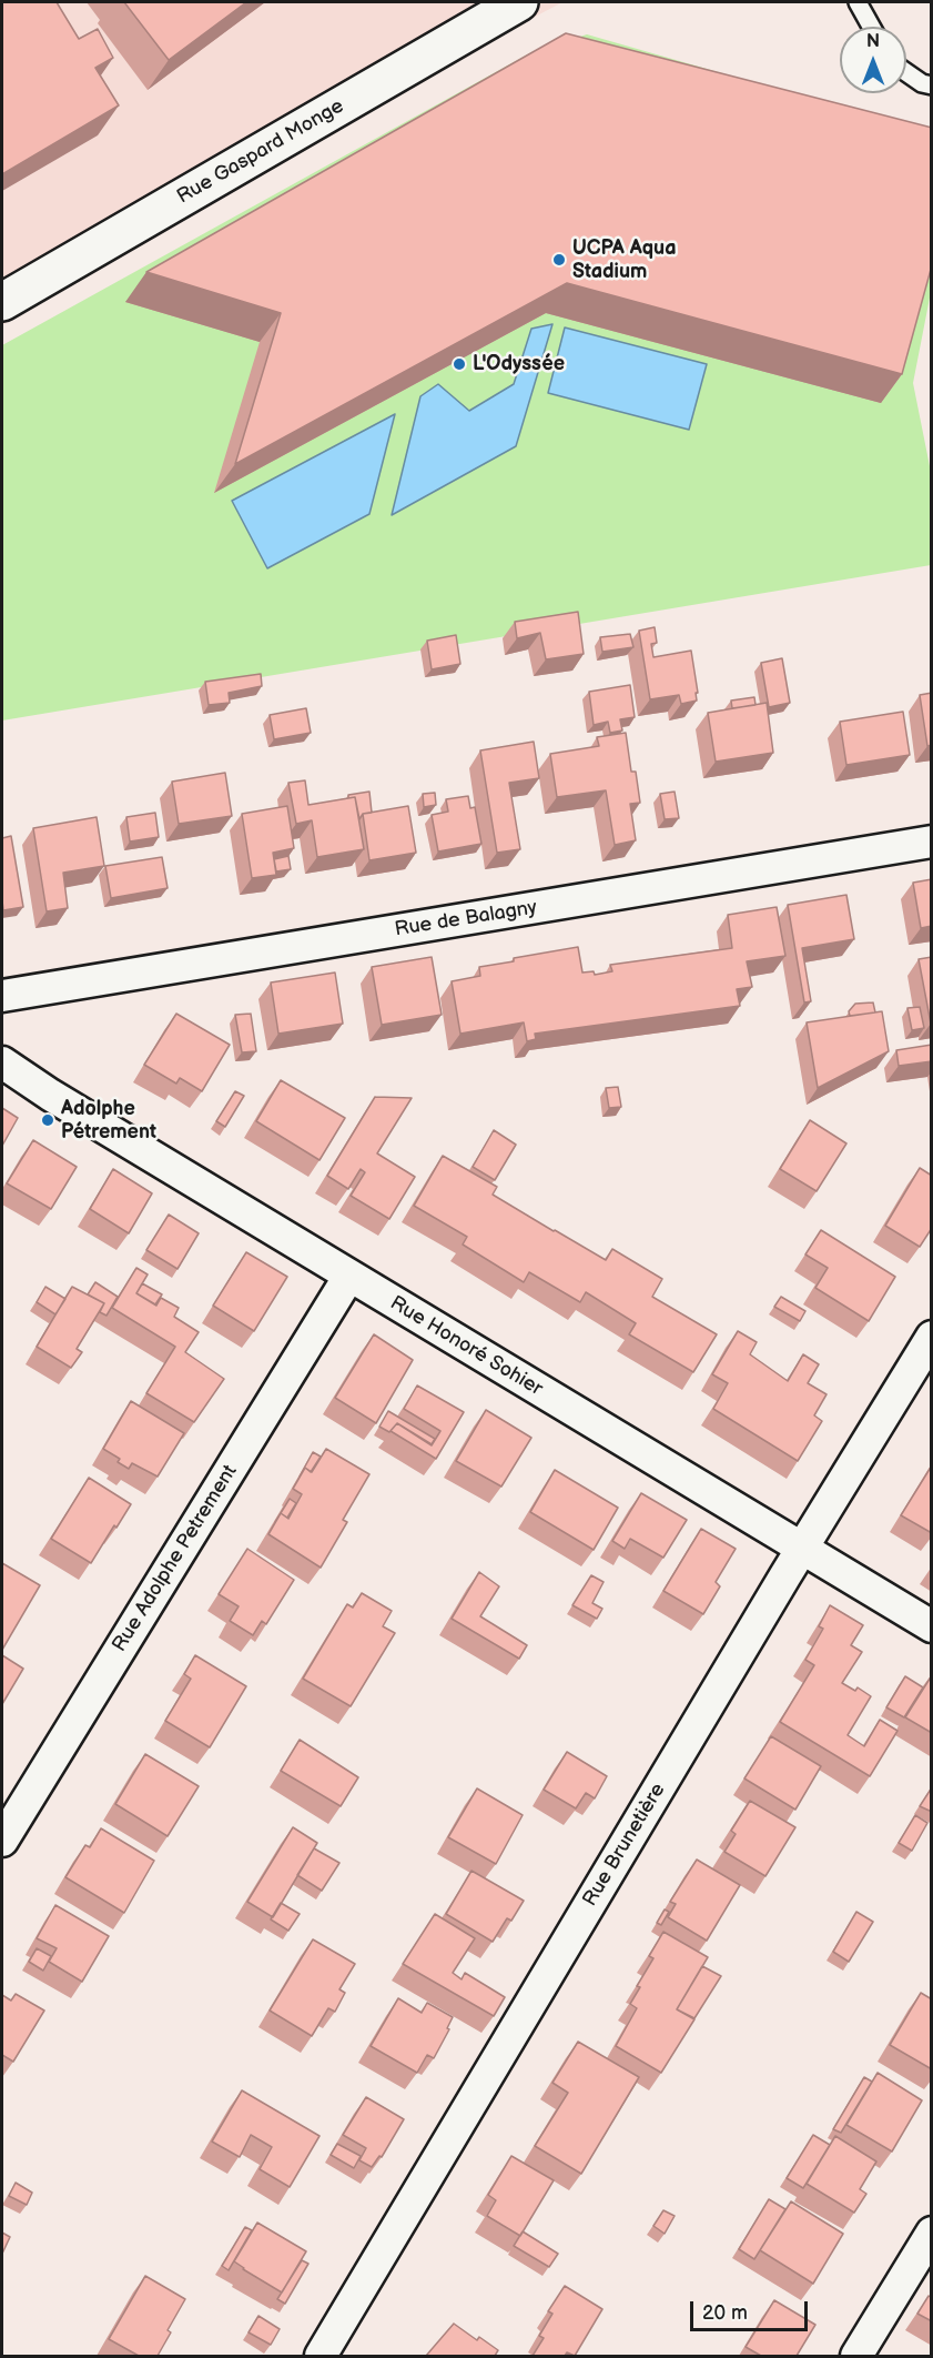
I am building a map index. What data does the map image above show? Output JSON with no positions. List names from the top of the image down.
{
  "streets": {
    "street": [
      "Rue Gaspard Monge",
      "Rue de Balagny",
      "Rue Honoré Sohier",
      "Rue Adolphe Petrement",
      "Rue Brunetière"
    ]
  },
  "crossings": [
    ["Rue Honoré Sohier", "Rue Adolphe Petrement"],
    ["Rue Honoré Sohier", "Rue Brunetière"]
  ],
  "places": ["UCPA Aqua Stadium", "L'Odyssée", "Adolphe Pétrement"],
  "scale_bar": "20 m",
  "north": "top"
}
